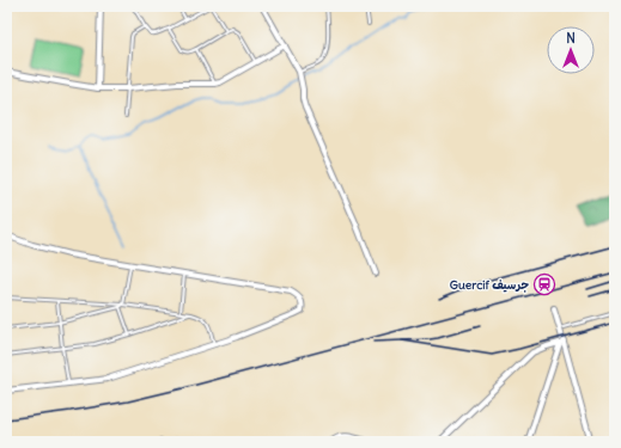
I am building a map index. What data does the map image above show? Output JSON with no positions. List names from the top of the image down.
{
  "places": {
    "station": ["Guercif جرسيف"]
  },
  "north": "top"
}
